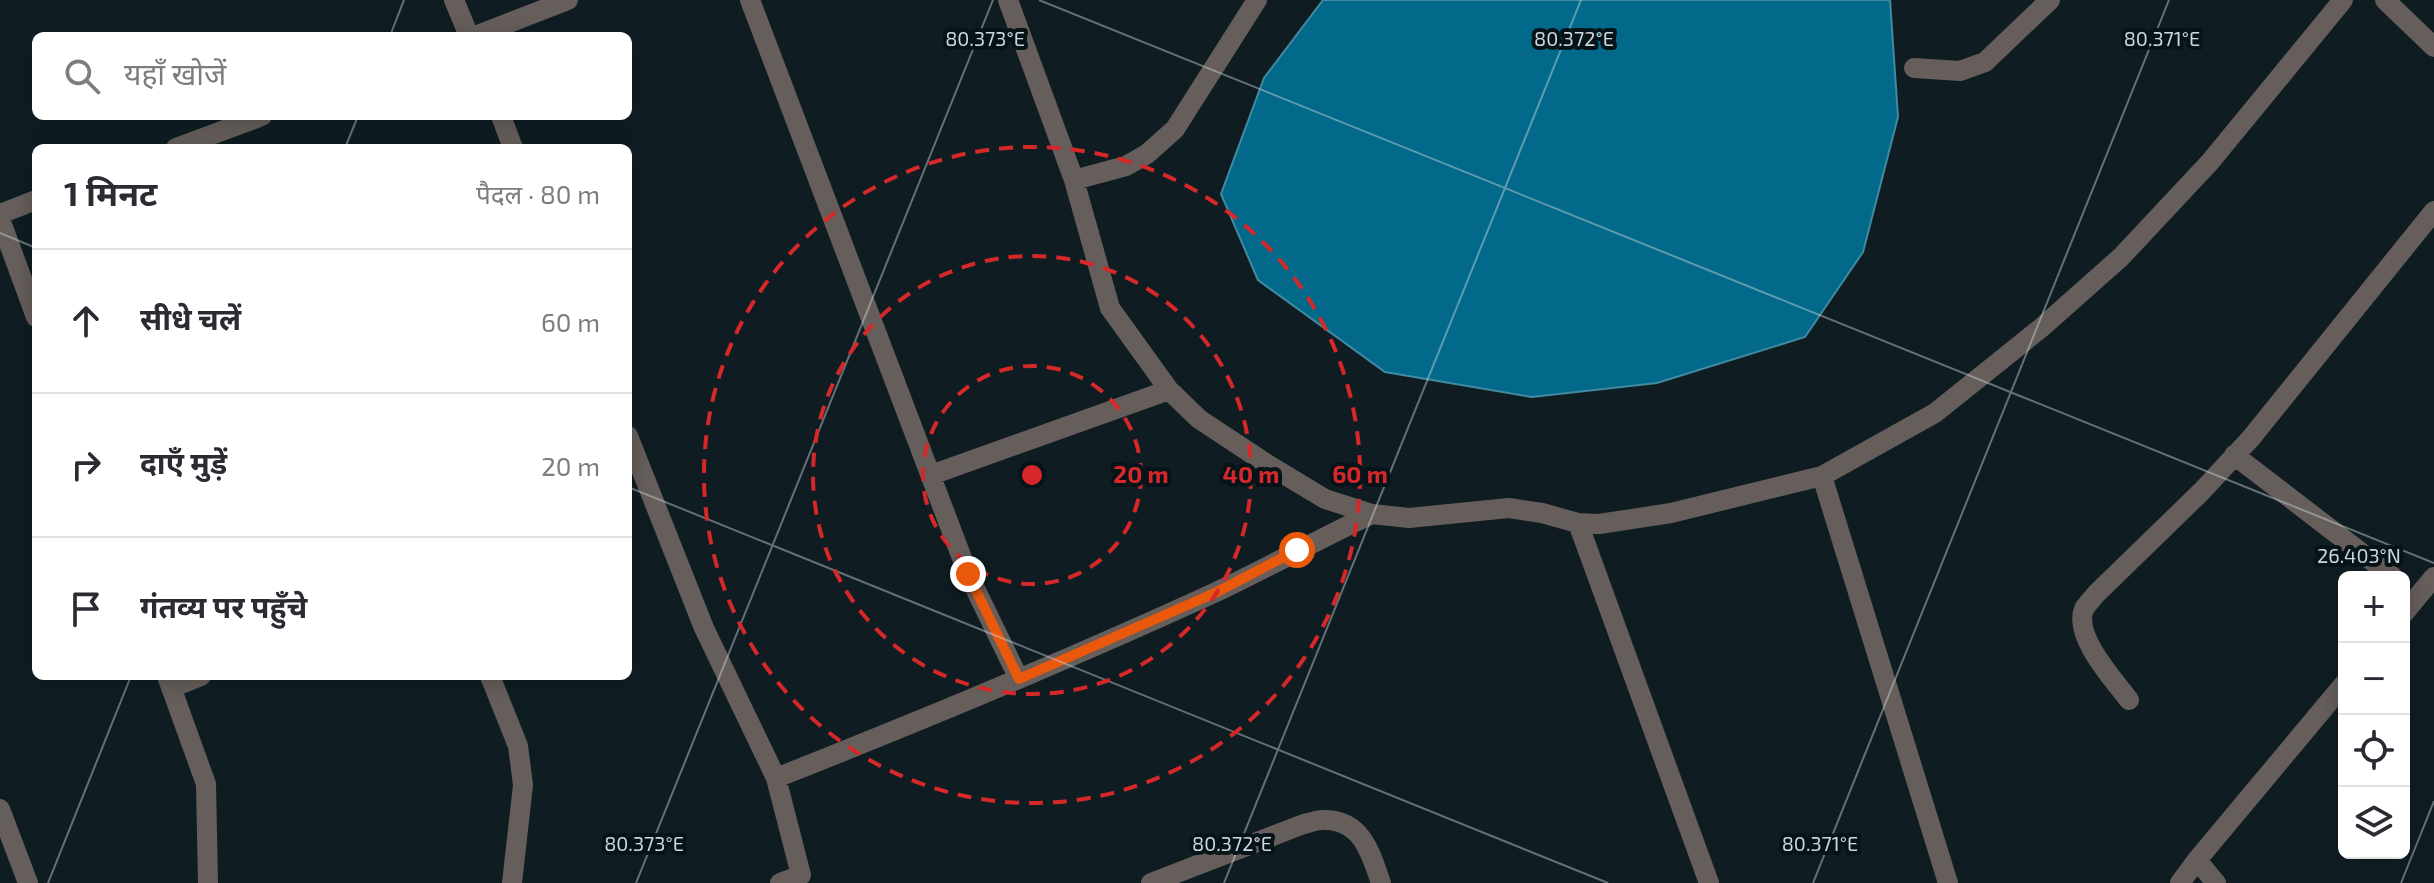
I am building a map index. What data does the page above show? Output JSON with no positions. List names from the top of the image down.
{
  "page": {
    "search": "यहाँ खोजें",
    "heading": ["1 मिनट", "पैदल · 80 m"],
    "list": [
      ["सीधे चलें", "60 m"],
      ["दाएँ मुड़ें", "20 m"],
      "गंतव्य पर पहुँचे"
    ],
    "map_buttons": ["+", "−"]
  },
  "coordinates": [
    "80.373°E",
    "80.372°E",
    "80.371°E",
    "26.403°N"
  ],
  "rings": ["20 m", "40 m", "60 m"]
}
